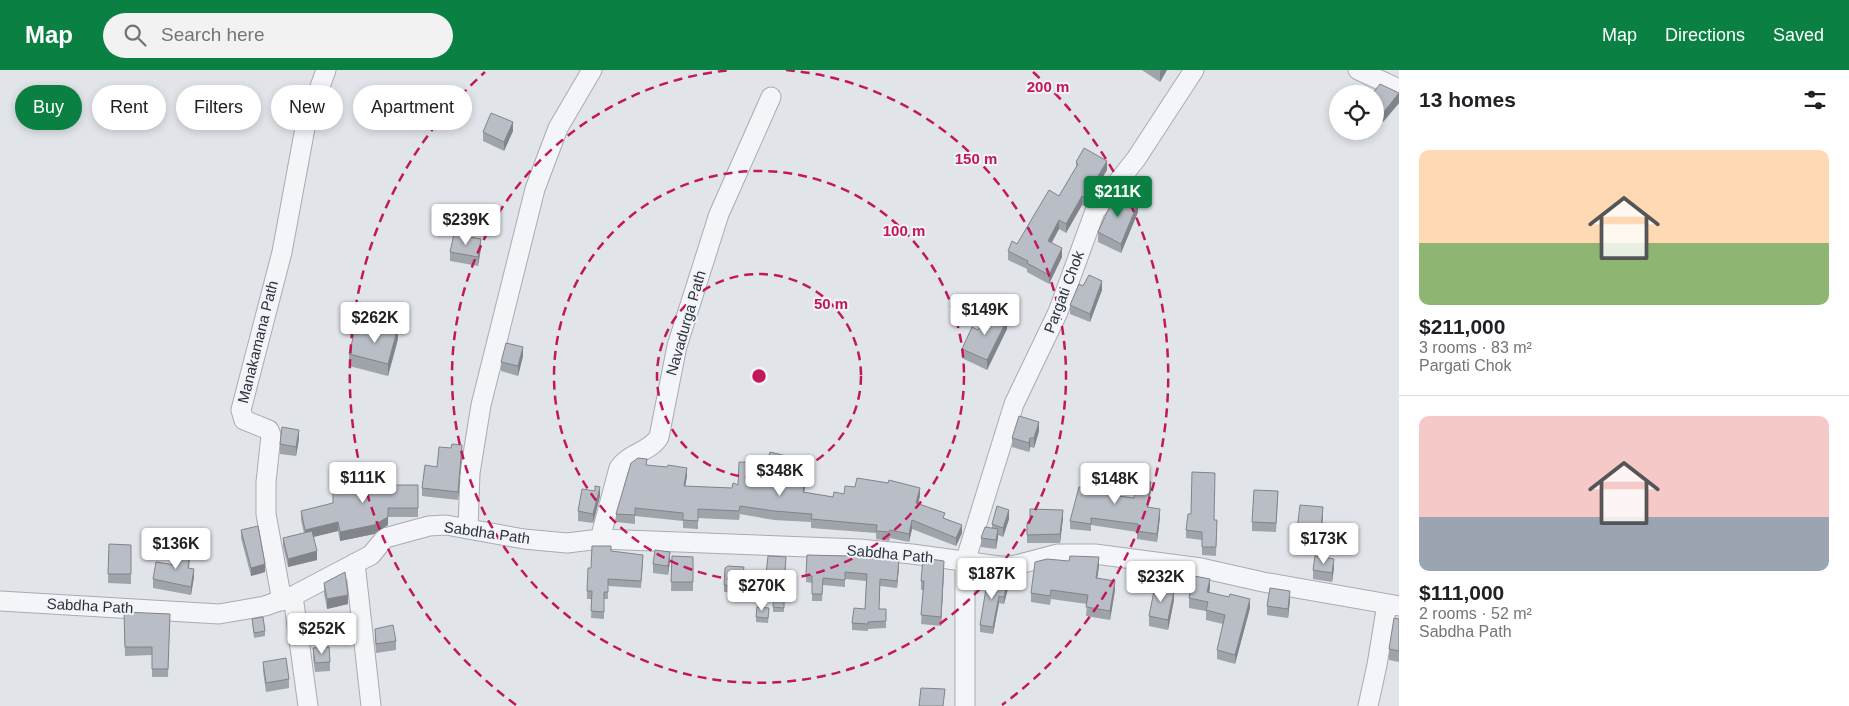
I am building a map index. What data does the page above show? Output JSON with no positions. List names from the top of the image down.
{
  "streets": {
    "street": [
      "Pargati Chok",
      "Navadurga Path",
      "Manakamana Path",
      "Sabdha Path"
    ]
  },
  "crossings": [
    ["Pargati Chok", "Sabdha Path"],
    ["Navadurga Path", "Sabdha Path"],
    ["Manakamana Path", "Sabdha Path"]
  ],
  "page": {
    "header": "Map",
    "search": "Search here",
    "nav": ["Map", "Directions", "Saved"],
    "heading": "13 homes",
    "chip": [
      "Buy",
      "Rent",
      "Filters",
      "New",
      "Apartment"
    ],
    "list": [
      {
        "name": "$211,000",
        "note": "3 rooms · 83 m² · Pargati Chok"
      },
      {
        "name": "$111,000",
        "note": "2 rooms · 52 m² · Sabdha Path"
      }
    ],
    "price": [
      "$211K",
      "$239K",
      "$149K",
      "$262K",
      "$348K",
      "$111K",
      "$148K",
      "$173K",
      "$136K",
      "$187K",
      "$232K",
      "$270K",
      "$252K"
    ]
  },
  "rings": [
    "200 m",
    "150 m",
    "100 m",
    "50 m"
  ]
}
